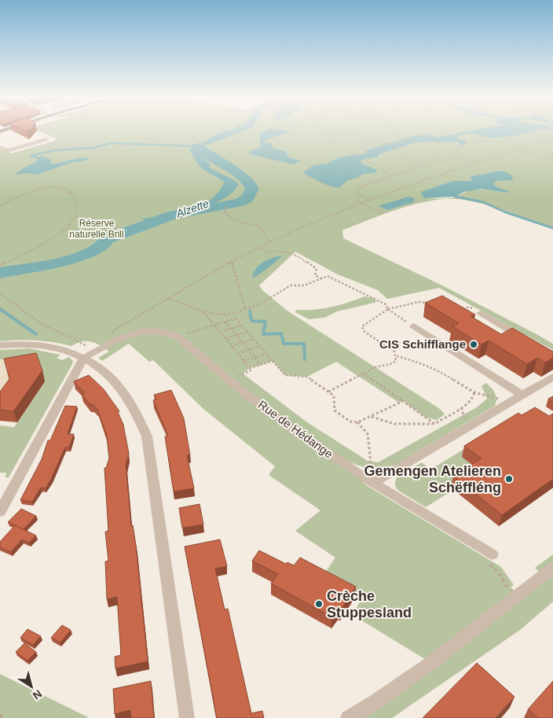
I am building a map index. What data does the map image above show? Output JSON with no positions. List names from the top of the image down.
{
  "streets": {
    "street": ["Rue de Hédange"]
  },
  "water": ["Alzette"],
  "parks": ["Réserve naturelle Brill"],
  "places": ["CIS Schifflange", "Gemengen Atelieren Schëffléng", "Crèche Stuppesland"],
  "north": "bottom right"
}
